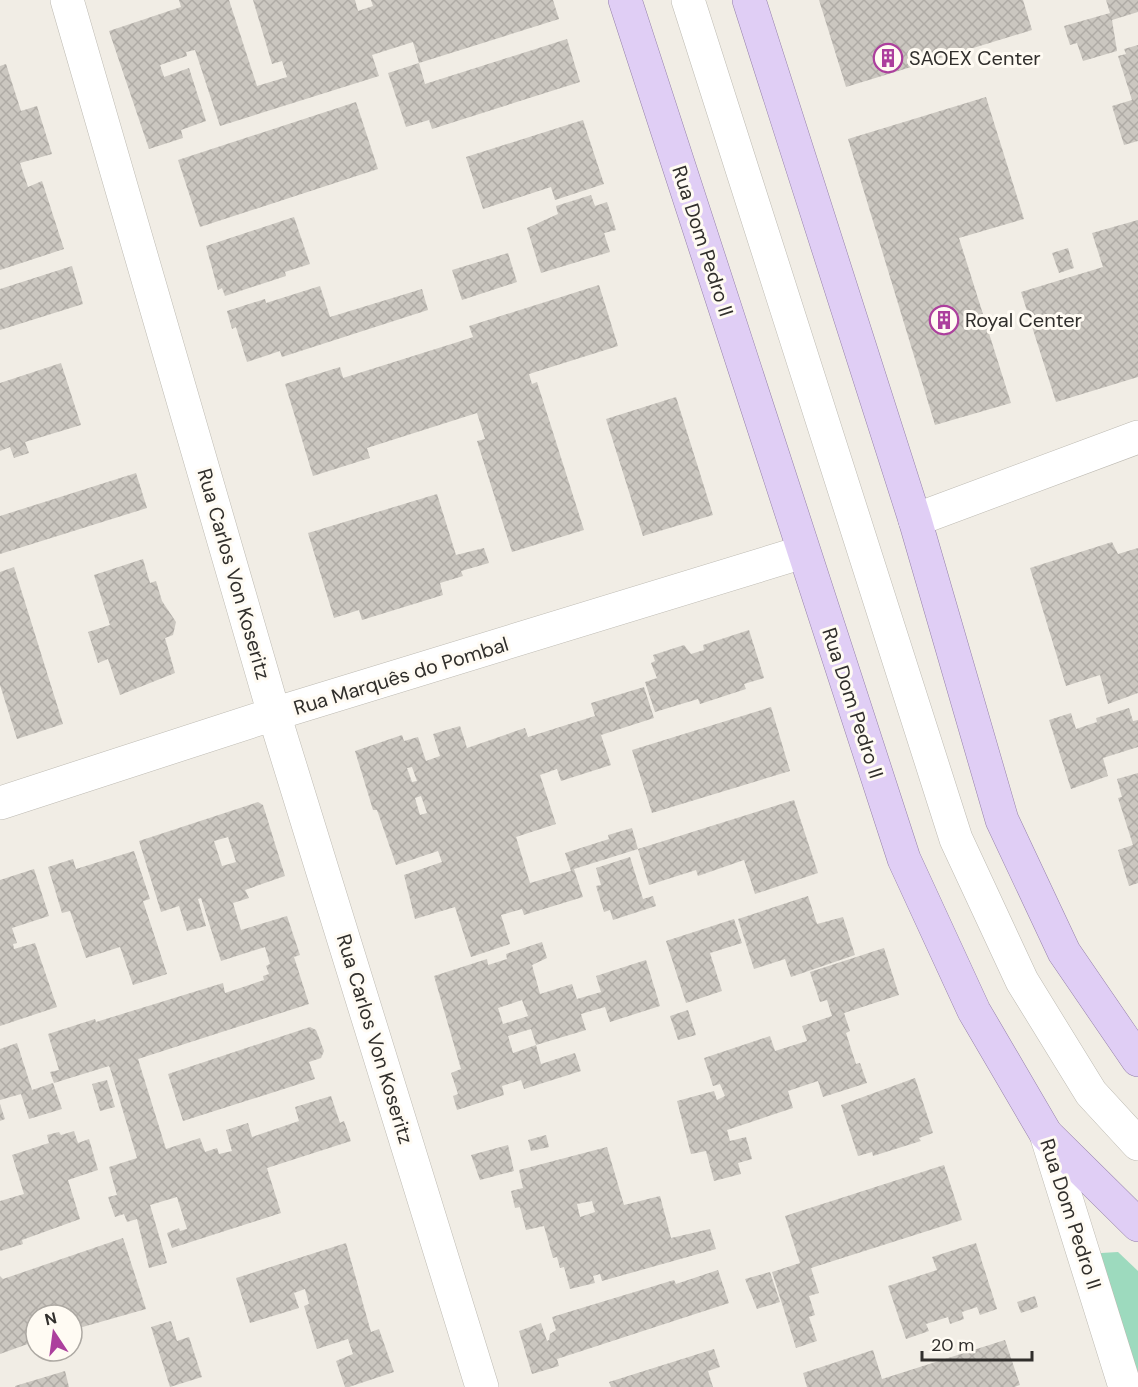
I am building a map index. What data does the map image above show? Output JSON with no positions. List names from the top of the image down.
{
  "streets": {
    "main road": ["Rua Dom Pedro II"],
    "street": ["Rua Carlos Von Koseritz", "Rua Marquês do Pombal"]
  },
  "crossings": [
    ["Rua Dom Pedro II", "Rua Marquês do Pombal"],
    ["Rua Carlos Von Koseritz", "Rua Marquês do Pombal"]
  ],
  "places": {
    "building": ["SAOEX Center", "Royal Center"]
  },
  "scale_bar": "20 m",
  "north": "top"
}
